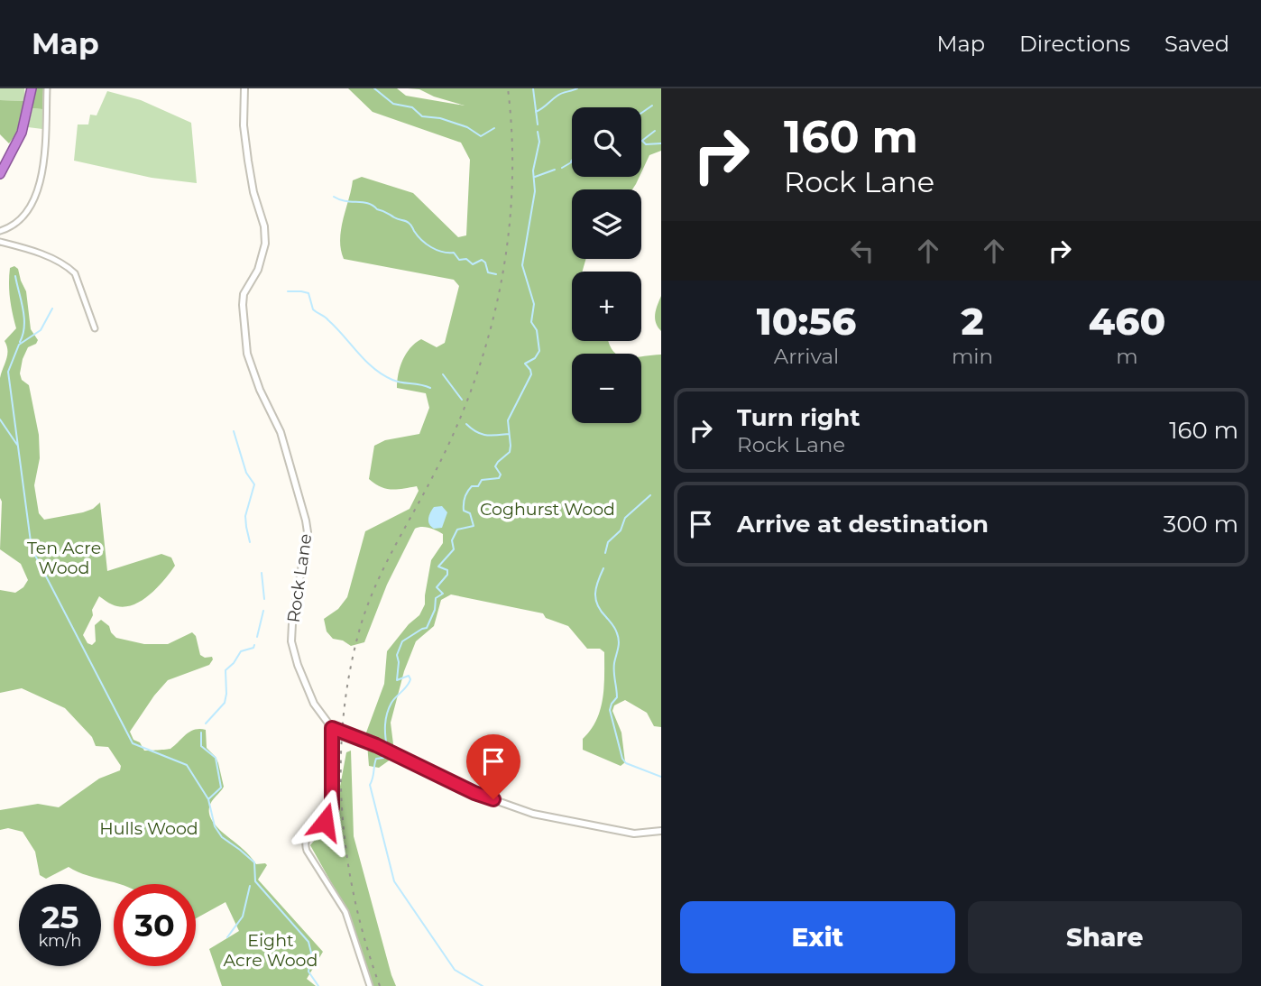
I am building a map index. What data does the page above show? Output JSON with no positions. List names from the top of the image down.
{
  "streets": {
    "street": ["Rock Lane"]
  },
  "parks": [
    "Coghurst Wood",
    "Ten Acre Wood",
    "Hulls Wood",
    "Eight Acre Wood"
  ],
  "page": {
    "header": "Map",
    "nav": ["Map", "Directions", "Saved"],
    "turn": ["160 m", "Rock Lane"],
    "map_buttons": ["+", "−"],
    "eta": [
      "10:56",
      "Arrival",
      "2",
      "min",
      "460",
      "m"
    ],
    "list": [
      {
        "name": "Turn right",
        "note": "Rock Lane",
        "value": "160 m"
      },
      {
        "name": "Arrive at destination",
        "value": "300 m"
      }
    ],
    "speed": "25 km/h",
    "limit": "30",
    "buttons": ["Exit", "Share"]
  }
}
